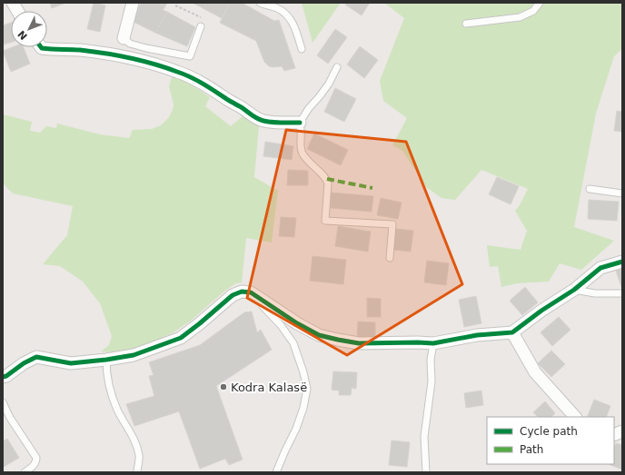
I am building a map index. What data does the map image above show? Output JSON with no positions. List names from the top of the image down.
{
  "places": ["Kodra Kalasë"],
  "legend": ["Cycle path", "Path"],
  "north": "bottom left"
}
